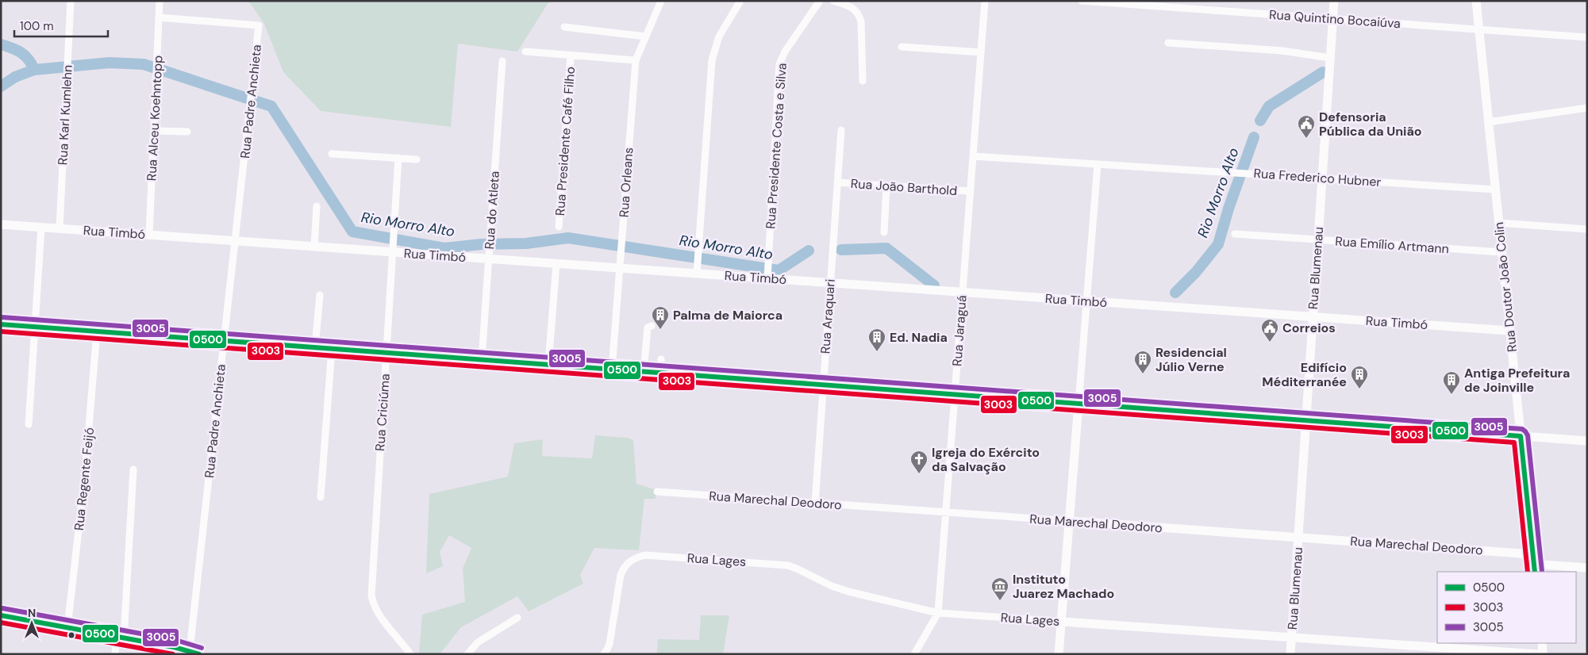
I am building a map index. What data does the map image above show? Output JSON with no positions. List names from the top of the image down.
{
  "streets": {
    "main road": [
      "Rua Timbó",
      "Rua Blumenau",
      "Rua Doutor João Colin",
      "Rua Marechal Deodoro",
      "Rua Lages"
    ],
    "street": [
      "Rua Quintino Bocaiúva",
      "Rua Padre Anchieta",
      "Rua Karl Kumlehn",
      "Rua Alceu Koehntopp",
      "Rua Presidente Café Filho",
      "Rua Presidente Costa e Silva",
      "Rua Frederico Hubner",
      "Rua Orleans",
      "Rua João Barthold",
      "Rua do Atleta",
      "Rua Emílio Artmann",
      "Rua Araquari",
      "Rua Jaraguá",
      "Rua Criciúma",
      "Rua Regente Feijó"
    ]
  },
  "crossings": [
    ["Rua Quintino Bocaiúva", "Rua Blumenau"],
    ["Rua Quintino Bocaiúva", "Rua Doutor João Colin"],
    ["Rua Padre Anchieta", "Rua Alceu Koehntopp"],
    ["Rua Padre Anchieta", "Rua Timbó"],
    ["Rua Karl Kumlehn", "Rua Timbó"],
    ["Rua Alceu Koehntopp", "Rua Timbó"],
    ["Rua Presidente Costa e Silva", "Rua Timbó"],
    ["Rua Frederico Hubner", "Rua Blumenau"],
    ["Rua Frederico Hubner", "Rua Doutor João Colin"],
    ["Rua Frederico Hubner", "Rua Jaraguá"],
    ["Rua Orleans", "Rua Timbó"],
    ["Rua João Barthold", "Rua Araquari"],
    ["Rua João Barthold", "Rua Jaraguá"],
    ["Rua do Atleta", "Rua Timbó"],
    ["Rua Timbó", "Rua Blumenau"],
    ["Rua Timbó", "Rua Doutor João Colin"],
    ["Rua Timbó", "Rua Araquari"],
    ["Rua Timbó", "Rua Jaraguá"],
    ["Rua Timbó", "Rua Criciúma"],
    ["Rua Emílio Artmann", "Rua Blumenau"],
    ["Rua Emílio Artmann", "Rua Doutor João Colin"],
    ["Rua Blumenau", "Rua Marechal Deodoro"],
    ["Rua Blumenau", "Rua Lages"],
    ["Rua Doutor João Colin", "Rua Marechal Deodoro"],
    ["Rua Araquari", "Rua Marechal Deodoro"],
    ["Rua Jaraguá", "Rua Marechal Deodoro"],
    ["Rua Jaraguá", "Rua Lages"]
  ],
  "water": ["Rio Morro Alto"],
  "places": {
    "public building": ["Defensoria Pública da União", "Correios"],
    "building": [
      "Palma de Maiorca",
      "Ed. Nadia",
      "Residencial Júlio Verne",
      "Edifício Méditerranée",
      "Antiga Prefeitura de Joinville"
    ],
    "church": ["Igreja do Exército da Salvação"],
    "museum": ["Instituto Juarez Machado"]
  },
  "lines": ["transit line 3005", "transit line 0500", "transit line 3003"],
  "legend": ["0500", "3003", "3005"],
  "scale_bar": "100 m",
  "north": "top"
}
